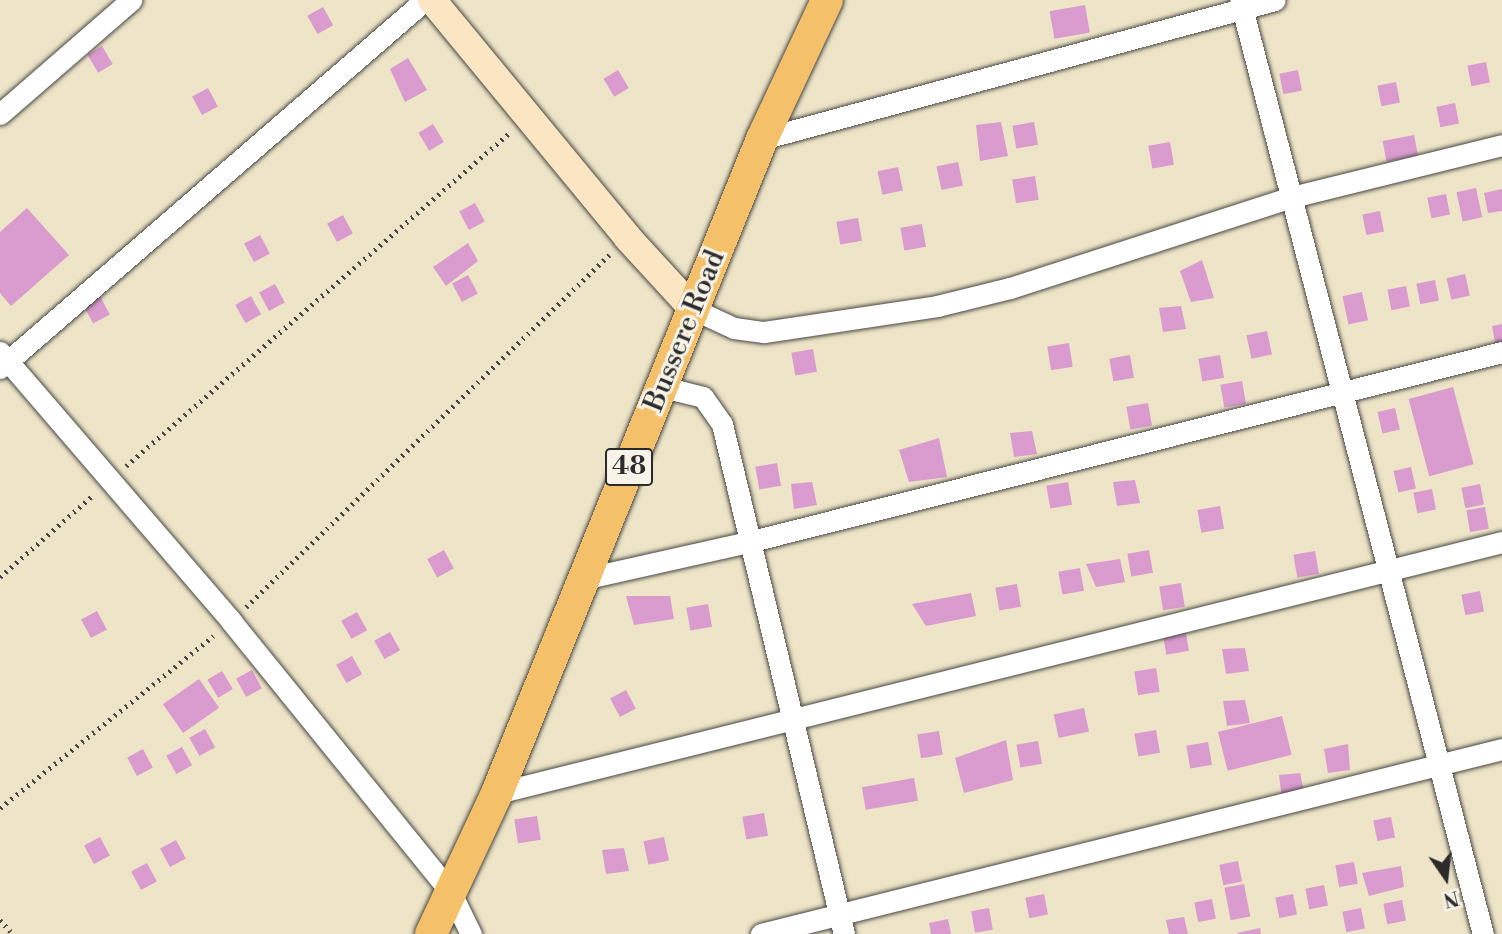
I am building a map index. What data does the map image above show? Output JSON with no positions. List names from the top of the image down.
{
  "streets": {
    "main road": ["Bussere Road", "48"]
  },
  "north": "bottom"
}
